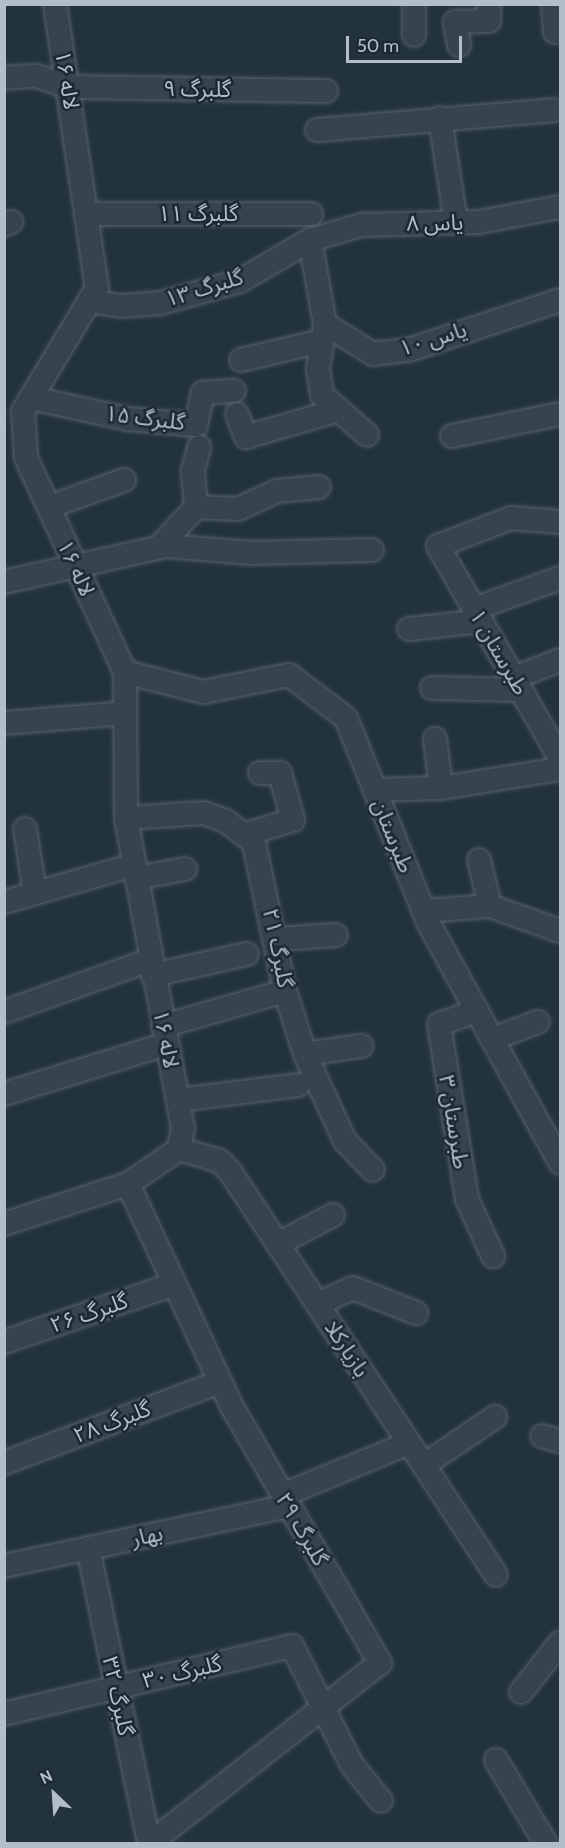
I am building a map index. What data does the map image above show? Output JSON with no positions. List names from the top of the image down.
{
  "streets": {
    "street": [
      "لاله ۱۶",
      "گلبرگ ۹",
      "گلبرگ ۱۱",
      "یاس ۸",
      "گلبرگ ۱۳",
      "یاس ۱۰",
      "گلبرگ ۱۵",
      "طبرستان ۱",
      "طبرستان",
      "گلبرگ ۲۱",
      "طبرستان ۳",
      "گلبرگ ۲۶",
      "بازیارکلا",
      "گلبرگ ۲۸",
      "گلبرگ ۲۹",
      "بهار",
      "گلبرگ ۳۰",
      "گلبرگ ۳۲"
    ]
  },
  "crossings": [
    ["لاله ۱۶", "گلبرگ ۹"],
    ["لاله ۱۶", "گلبرگ ۱۱"],
    ["لاله ۱۶", "گلبرگ ۱۳"],
    ["لاله ۱۶", "گلبرگ ۱۵"],
    ["لاله ۱۶", "طبرستان"],
    ["لاله ۱۶", "بازیارکلا"],
    ["یاس ۸", "گلبرگ ۱۳"],
    ["طبرستان", "طبرستان ۳"],
    ["گلبرگ ۲۶", "گلبرگ ۲۹"],
    ["بازیارکلا", "بهار"],
    ["گلبرگ ۲۸", "گلبرگ ۲۹"],
    ["گلبرگ ۲۹", "بهار"],
    ["گلبرگ ۲۹", "گلبرگ ۳۰"],
    ["گلبرگ ۲۹", "گلبرگ ۳۲"],
    ["بهار", "گلبرگ ۳۲"],
    ["گلبرگ ۳۰", "گلبرگ ۳۲"]
  ],
  "scale_bar": "50 m",
  "north": "top left"
}
